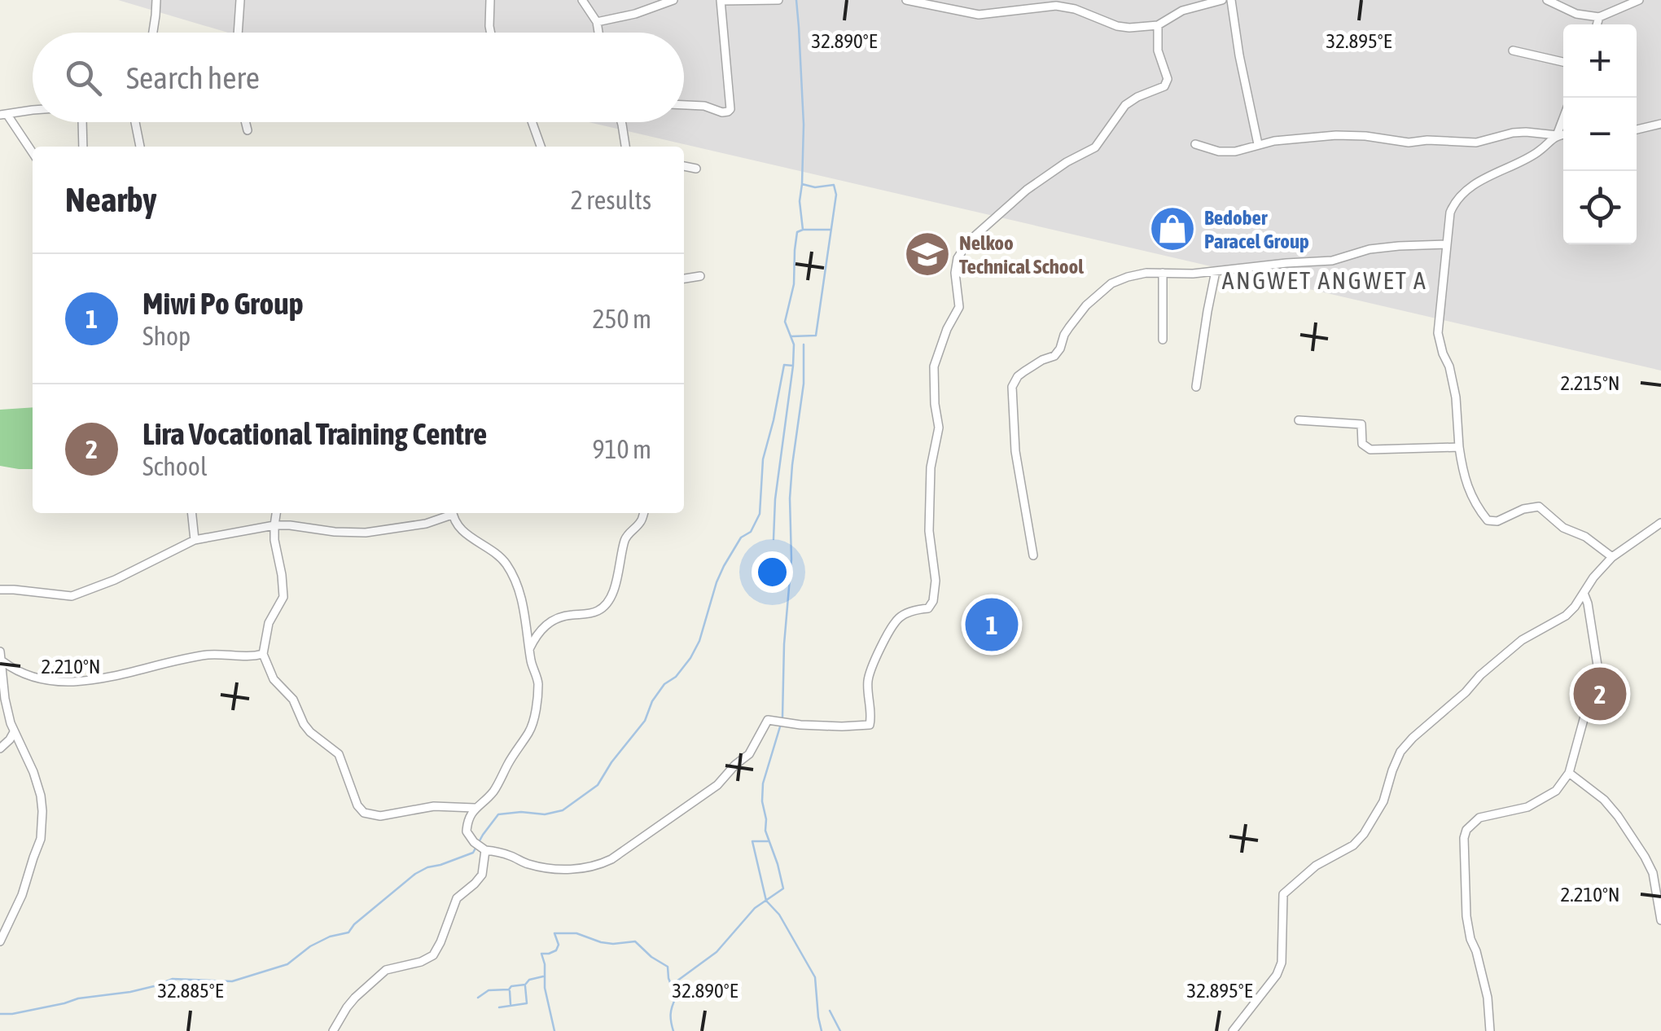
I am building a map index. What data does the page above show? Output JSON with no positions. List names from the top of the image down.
{
  "districts": ["ANGWET ANGWET A"],
  "places": {
    "shop": ["Bedober Paracel Group"],
    "school or university": ["Nelkoo Technical School"]
  },
  "page": {
    "map_buttons": ["+", "−"],
    "search": "Search here",
    "heading": ["Nearby", "2 results"],
    "list": [
      {
        "mark": "1",
        "name": "Miwi Po Group",
        "note": "Shop",
        "value": "250 m"
      },
      {
        "mark": "2",
        "name": "Lira Vocational Training Centre",
        "note": "School",
        "value": "910 m"
      }
    ],
    "pins": ["1", "2"]
  },
  "coordinates": [
    "32.890°E",
    "32.895°E",
    "2.215°N",
    "2.210°N",
    "32.885°E"
  ]
}
